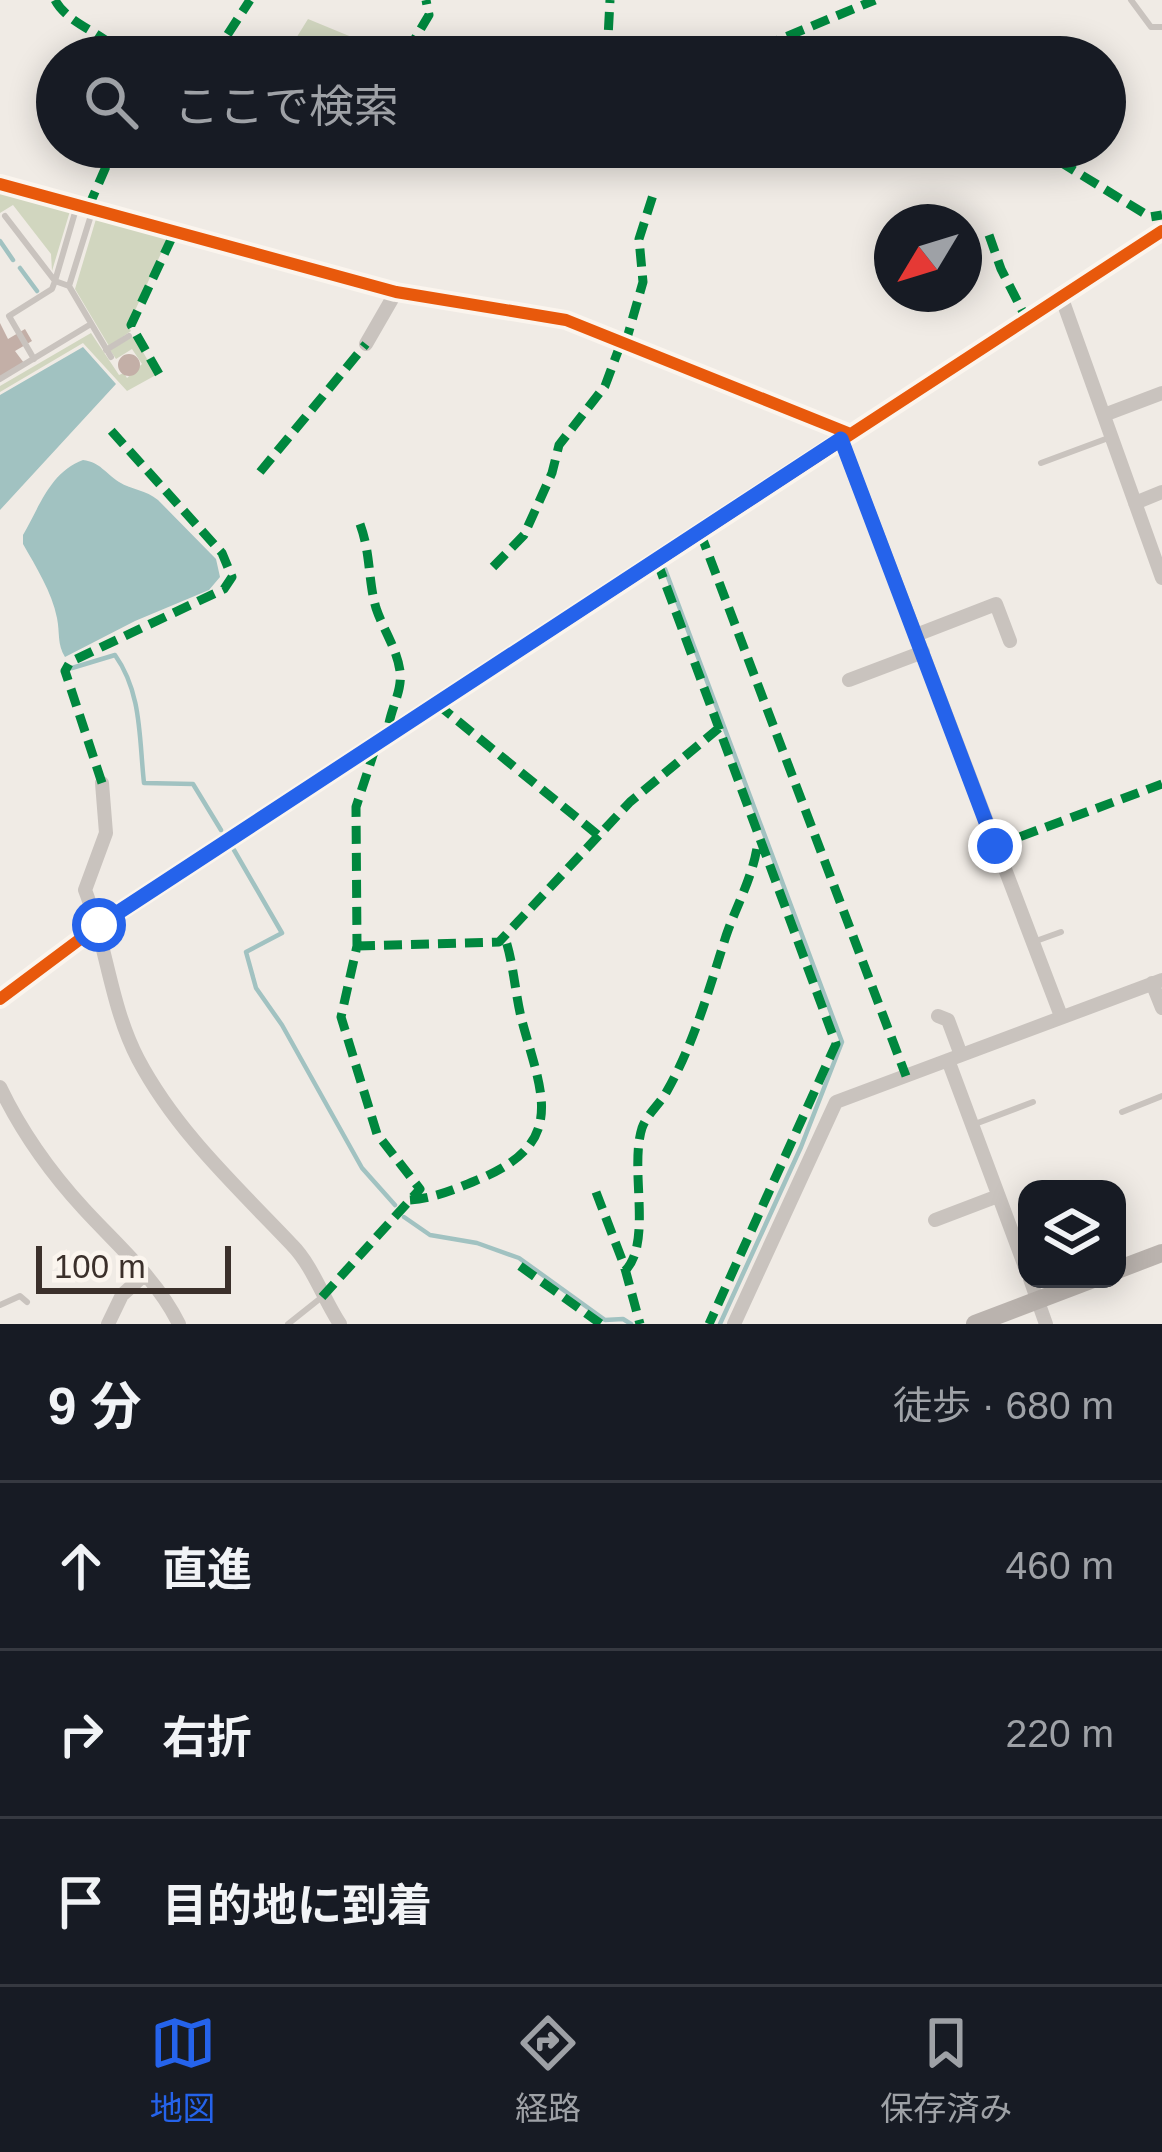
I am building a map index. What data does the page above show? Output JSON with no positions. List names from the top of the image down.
{
  "scale_bar": "100 m",
  "north": "bottom left",
  "page": {
    "search": "ここで検索",
    "scale": "100 m",
    "heading": ["9 分", "徒歩 · 680 m"],
    "list": [
      ["直進", "460 m"],
      ["右折", "220 m"],
      "目的地に到着"
    ],
    "nav": ["地図", "経路", "保存済み"]
  }
}
